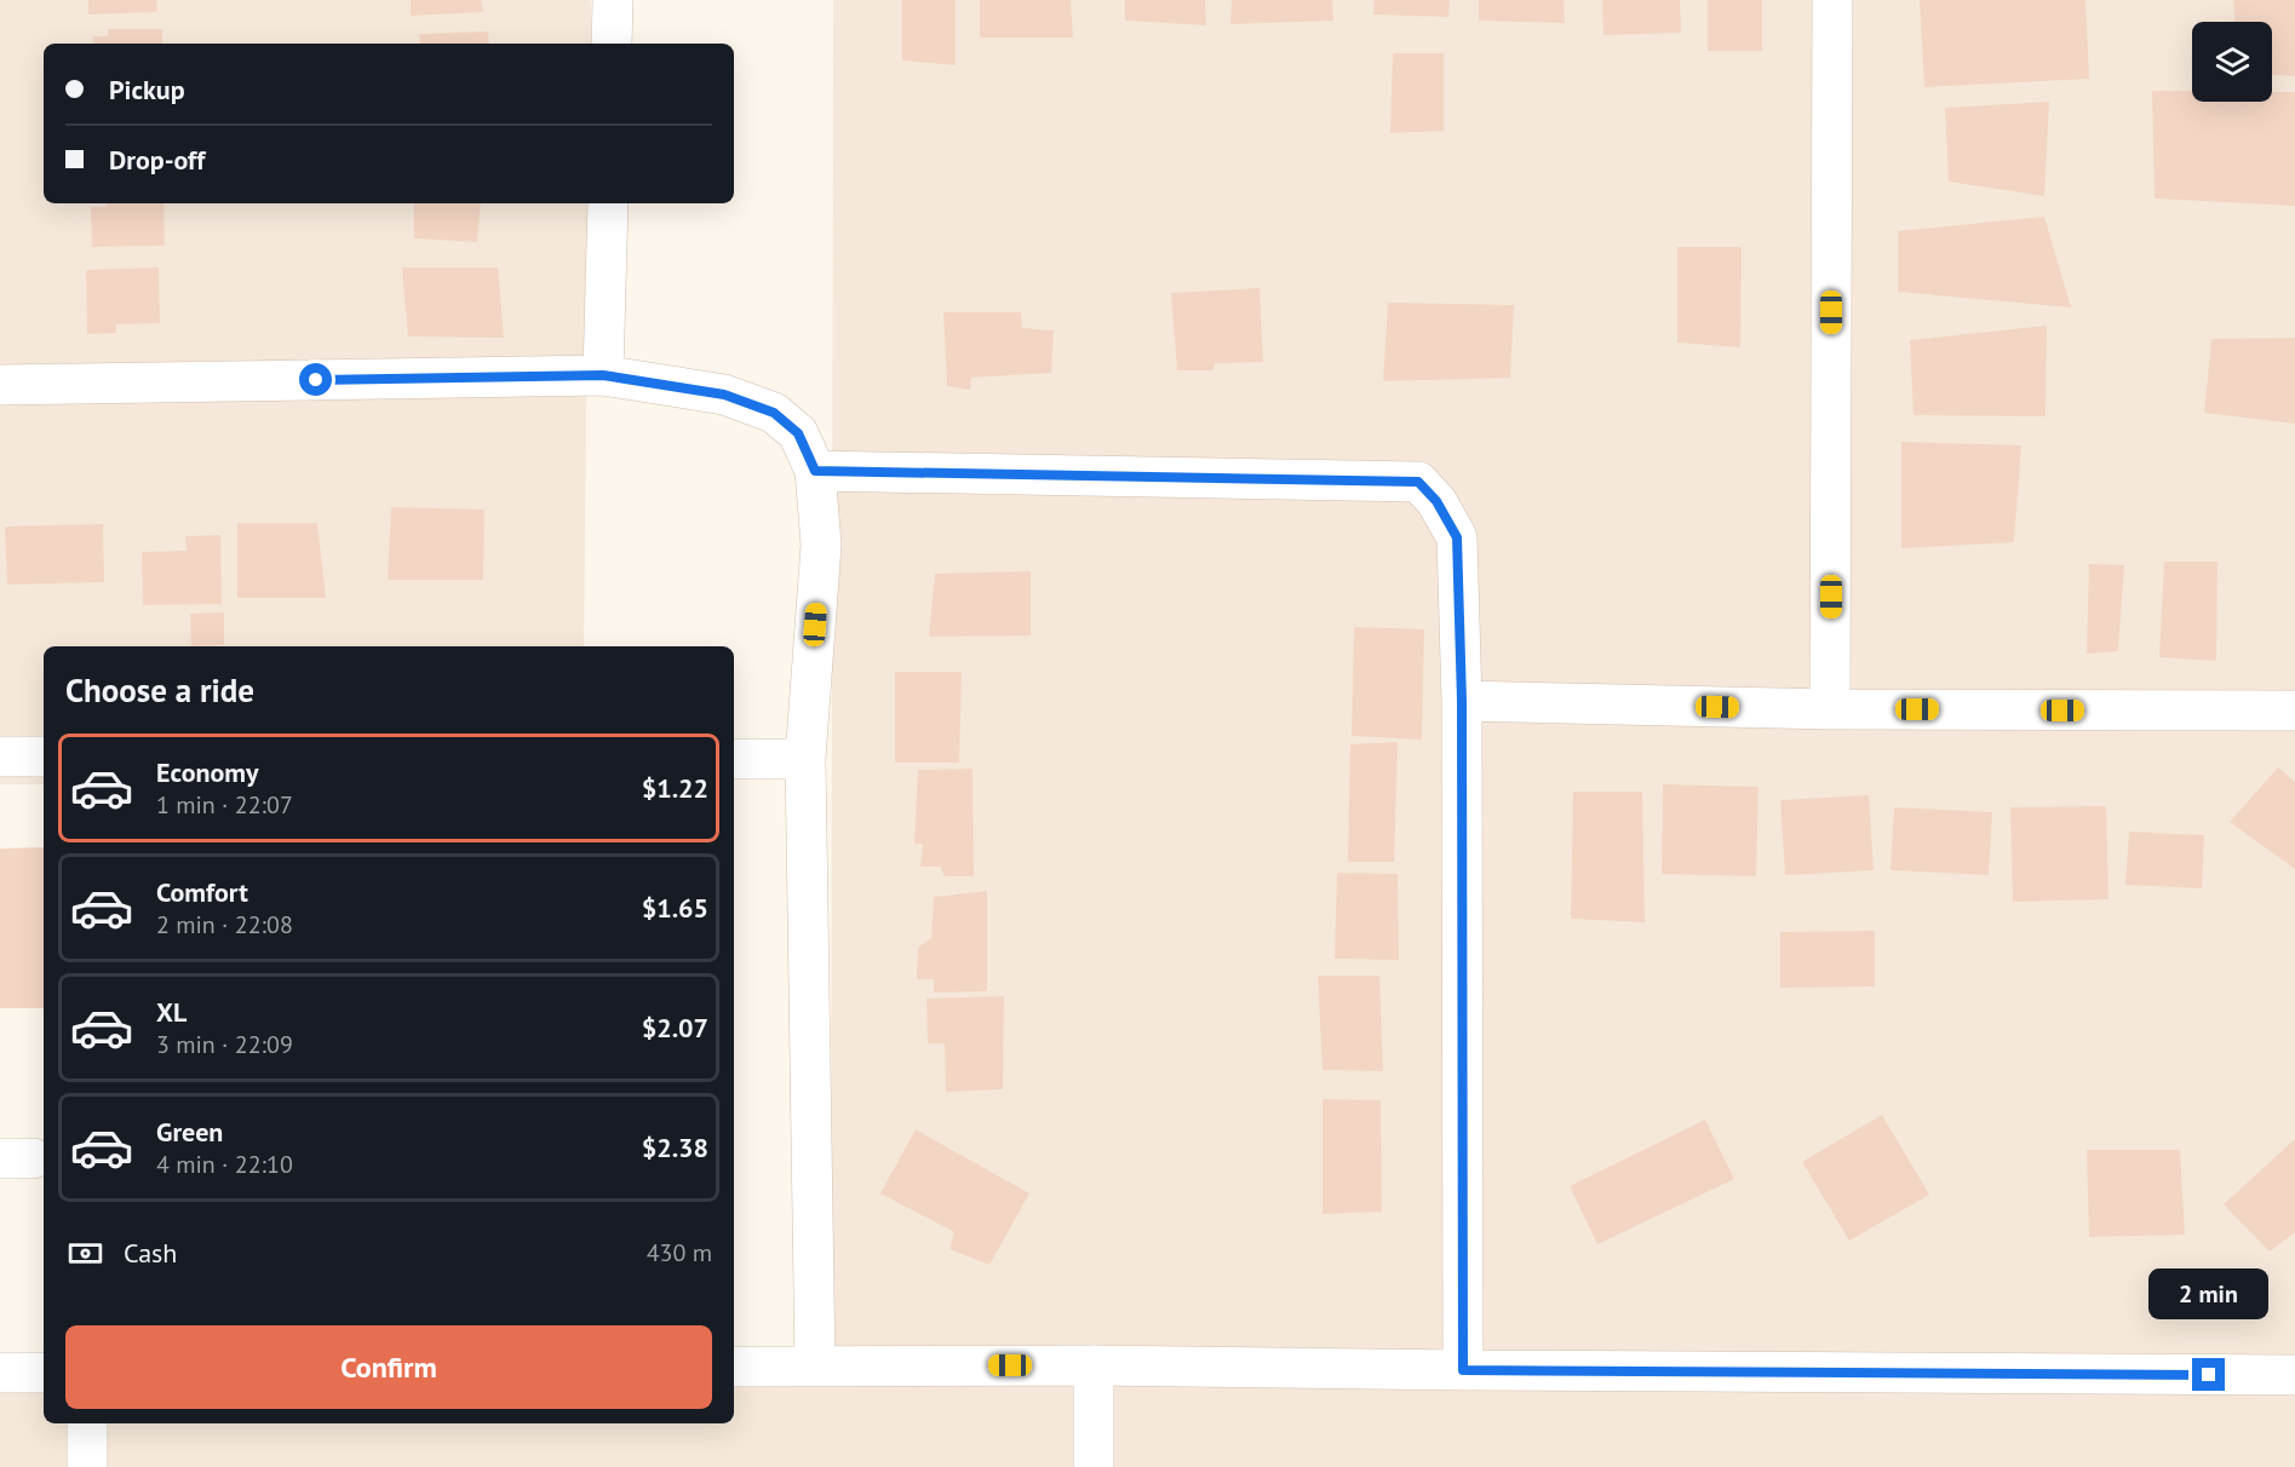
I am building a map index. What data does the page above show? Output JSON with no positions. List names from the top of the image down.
{
  "page": {
    "banner": ["Pickup", "Drop-off"],
    "heading": "Choose a ride",
    "list": [
      {
        "name": "Economy",
        "note": "1 min · 22:07",
        "value": "$1.22"
      },
      {
        "name": "Comfort",
        "note": "2 min · 22:08",
        "value": "$1.65"
      },
      {
        "name": "XL",
        "note": "3 min · 22:09",
        "value": "$2.07"
      },
      {
        "name": "Green",
        "note": "4 min · 22:10",
        "value": "$2.38"
      }
    ],
    "pay": ["Cash", "430 m"],
    "bubble": "2 min",
    "buttons": "Confirm"
  }
}
